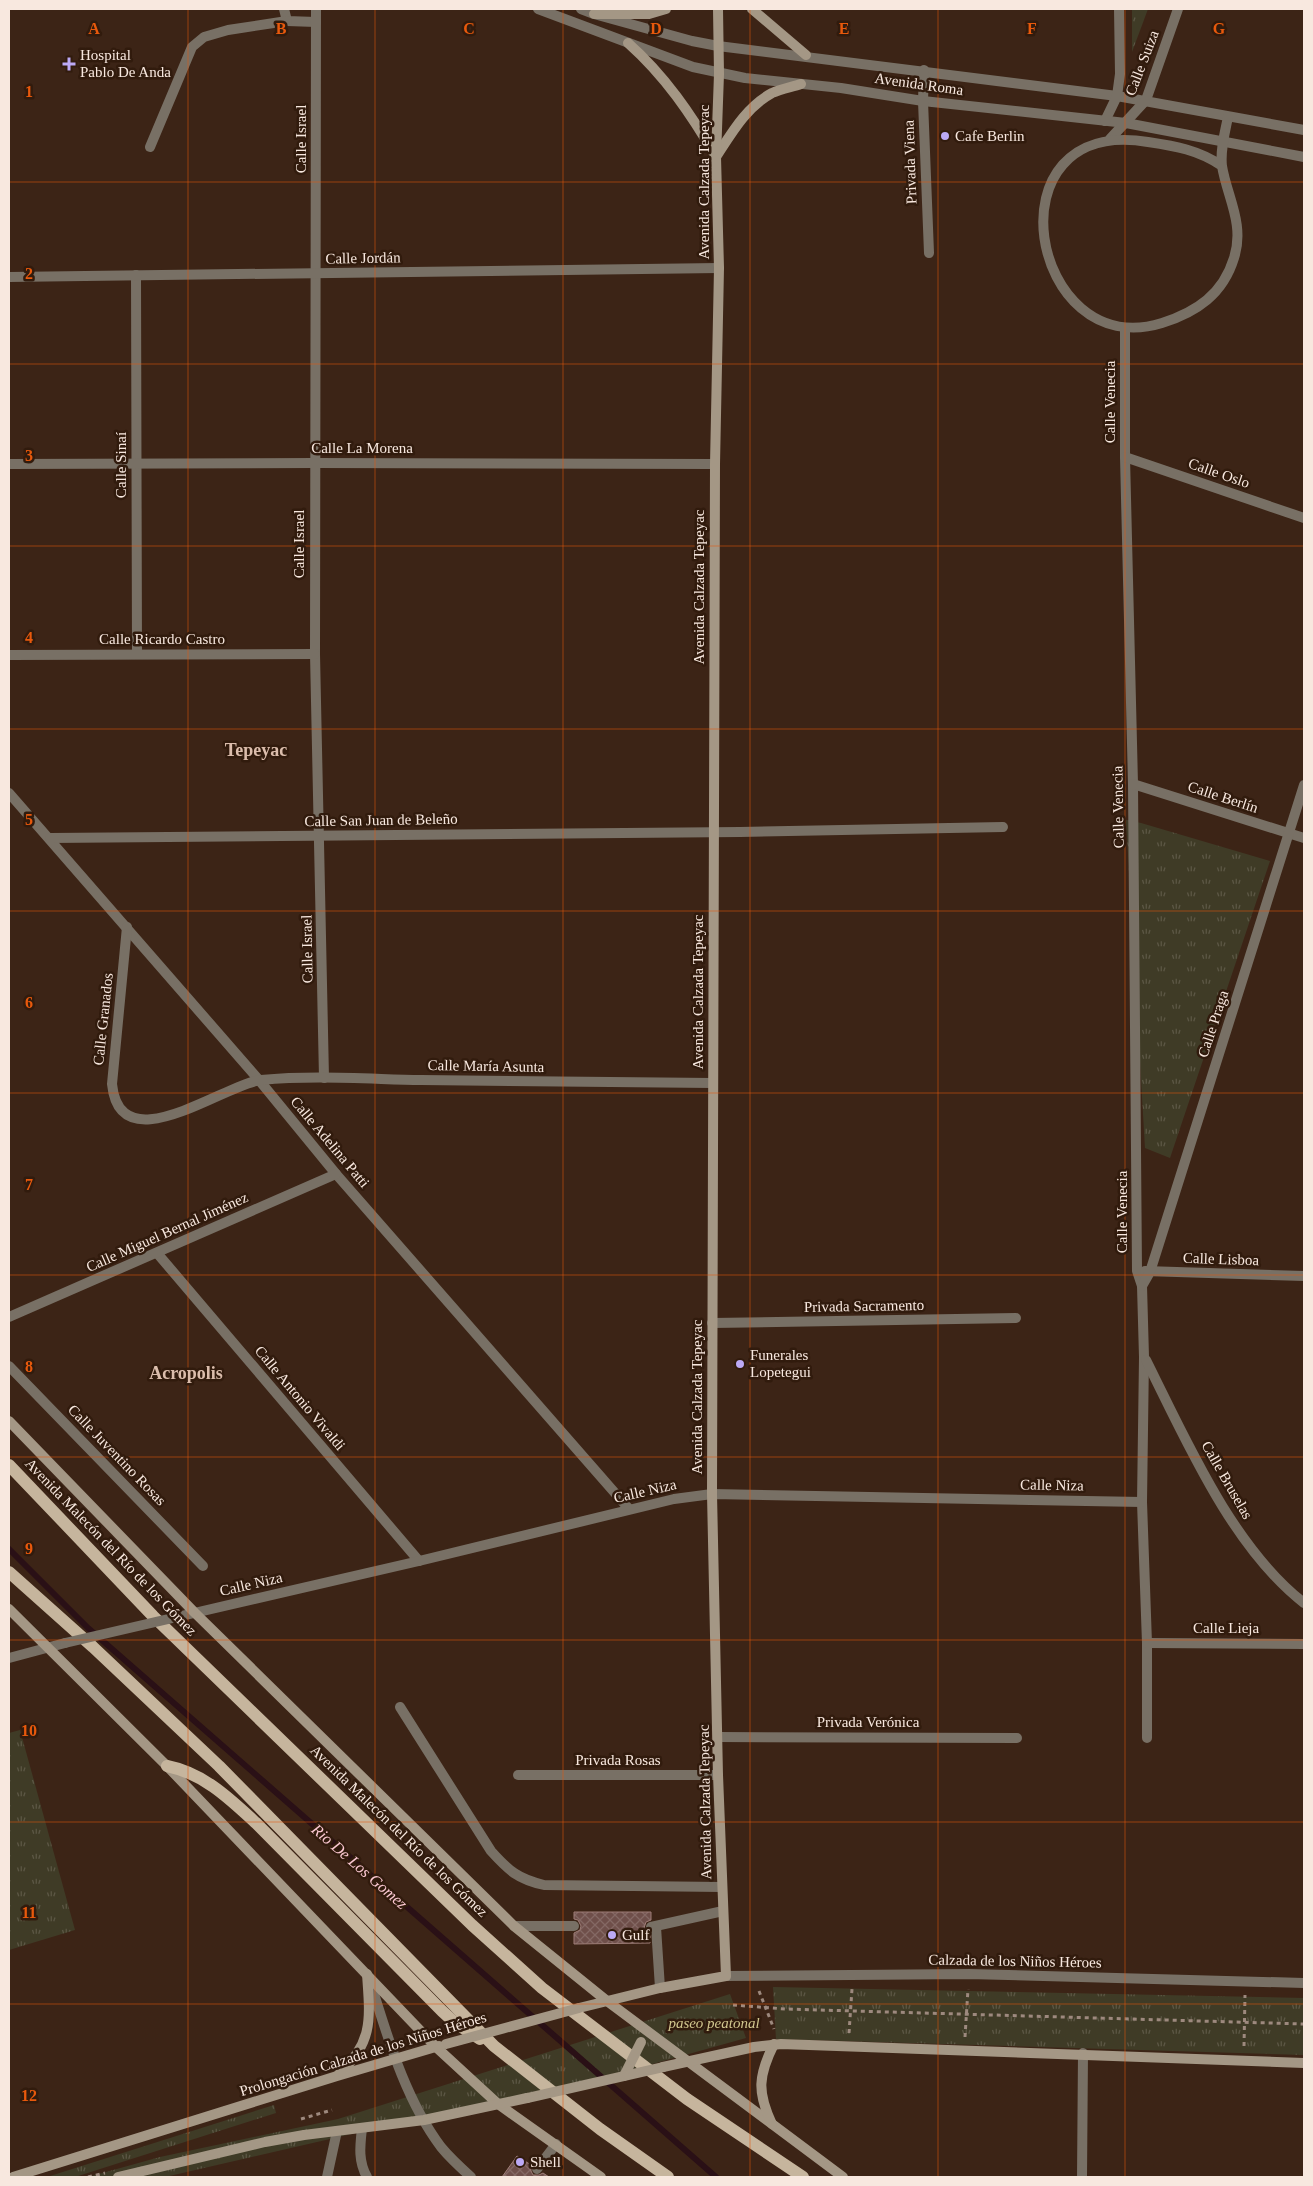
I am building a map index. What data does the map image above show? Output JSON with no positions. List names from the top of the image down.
{
  "streets": {
    "main road": ["Avenida Malecón del Río de los Gómez"],
    "street": [
      "Calle Suiza",
      "Avenida Roma",
      "Calle Israel",
      "Privada Viena",
      "Avenida Calzada Tepeyac",
      "Calle Jordán",
      "Calle Venecia",
      "Calle La Morena",
      "Calle Sinaí",
      "Calle Oslo",
      "Calle Ricardo Castro",
      "Calle Berlín",
      "Calle San Juan de Beleño",
      "Calle Granados",
      "Calle Praga",
      "Calle María Asunta",
      "Calle Adelina Patti",
      "Calle Miguel Bernal Jiménez",
      "Calle Lisboa",
      "Privada Sacramento",
      "Calle Antonio Vivaldi",
      "Calle Juventino Rosas",
      "Calle Bruselas",
      "Calle Niza",
      "Calle Lieja",
      "Privada Verónica",
      "Privada Rosas",
      "Calzada de los Niños Héroes",
      "Prolongación Calzada de los Niños Héroes"
    ]
  },
  "crossings": [
    ["Calle Suiza", "Avenida Roma"],
    ["Avenida Roma", "Privada Viena"],
    ["Avenida Roma", "Avenida Calzada Tepeyac"],
    ["Calle Israel", "Calle Jordán"],
    ["Calle Israel", "Calle La Morena"],
    ["Calle Israel", "Calle Ricardo Castro"],
    ["Calle Israel", "Calle San Juan de Beleño"],
    ["Calle Israel", "Calle María Asunta"],
    ["Avenida Calzada Tepeyac", "Calle Jordán"],
    ["Avenida Calzada Tepeyac", "Calle La Morena"],
    ["Avenida Calzada Tepeyac", "Calle San Juan de Beleño"],
    ["Avenida Calzada Tepeyac", "Calle María Asunta"],
    ["Avenida Calzada Tepeyac", "Privada Sacramento"],
    ["Avenida Calzada Tepeyac", "Calle Niza"],
    ["Avenida Calzada Tepeyac", "Privada Verónica"],
    ["Avenida Calzada Tepeyac", "Privada Rosas"],
    ["Avenida Calzada Tepeyac", "Calzada de los Niños Héroes"],
    ["Avenida Calzada Tepeyac", "Prolongación Calzada de los Niños Héroes"],
    ["Calle Jordán", "Calle Sinaí"],
    ["Calle Venecia", "Calle Oslo"],
    ["Calle Venecia", "Calle Berlín"],
    ["Calle Venecia", "Calle Lisboa"],
    ["Calle Venecia", "Calle Bruselas"],
    ["Calle Venecia", "Calle Niza"],
    ["Calle Venecia", "Calle Lieja"],
    ["Calle La Morena", "Calle Sinaí"],
    ["Calle Sinaí", "Calle Ricardo Castro"],
    ["Calle Berlín", "Calle Praga"],
    ["Calle San Juan de Beleño", "Calle Adelina Patti"],
    ["Calle Granados", "Calle María Asunta"],
    ["Calle Granados", "Calle Adelina Patti"],
    ["Calle Praga", "Calle Lisboa"],
    ["Calle María Asunta", "Calle Adelina Patti"],
    ["Calle Adelina Patti", "Calle Miguel Bernal Jiménez"],
    ["Calle Adelina Patti", "Calle Niza"],
    ["Calle Miguel Bernal Jiménez", "Calle Antonio Vivaldi"],
    ["Calle Antonio Vivaldi", "Calle Niza"],
    ["Calle Niza", "Avenida Malecón del Río de los Gómez"],
    ["Avenida Malecón del Río de los Gómez", "Prolongación Calzada de los Niños Héroes"],
    ["Calzada de los Niños Héroes", "Prolongación Calzada de los Niños Héroes"]
  ],
  "districts": ["Tepeyac", "Acropolis"],
  "water": ["Rio De Los Gomez"],
  "parks": ["paseo peatonal"],
  "places": {
    "health": ["Hospital Pablo De Anda"],
    "other": [
      "Cafe Berlin",
      "Funerales Lopetegui",
      "Gulf",
      "Shell"
    ]
  },
  "grid": {
    "columns": [
      "A",
      "B",
      "C",
      "D",
      "E",
      "F",
      "G"
    ],
    "rows": [
      "1",
      "2",
      "3",
      "4",
      "5",
      "6",
      "7",
      "8",
      "9",
      "10",
      "11",
      "12"
    ]
  }
}
